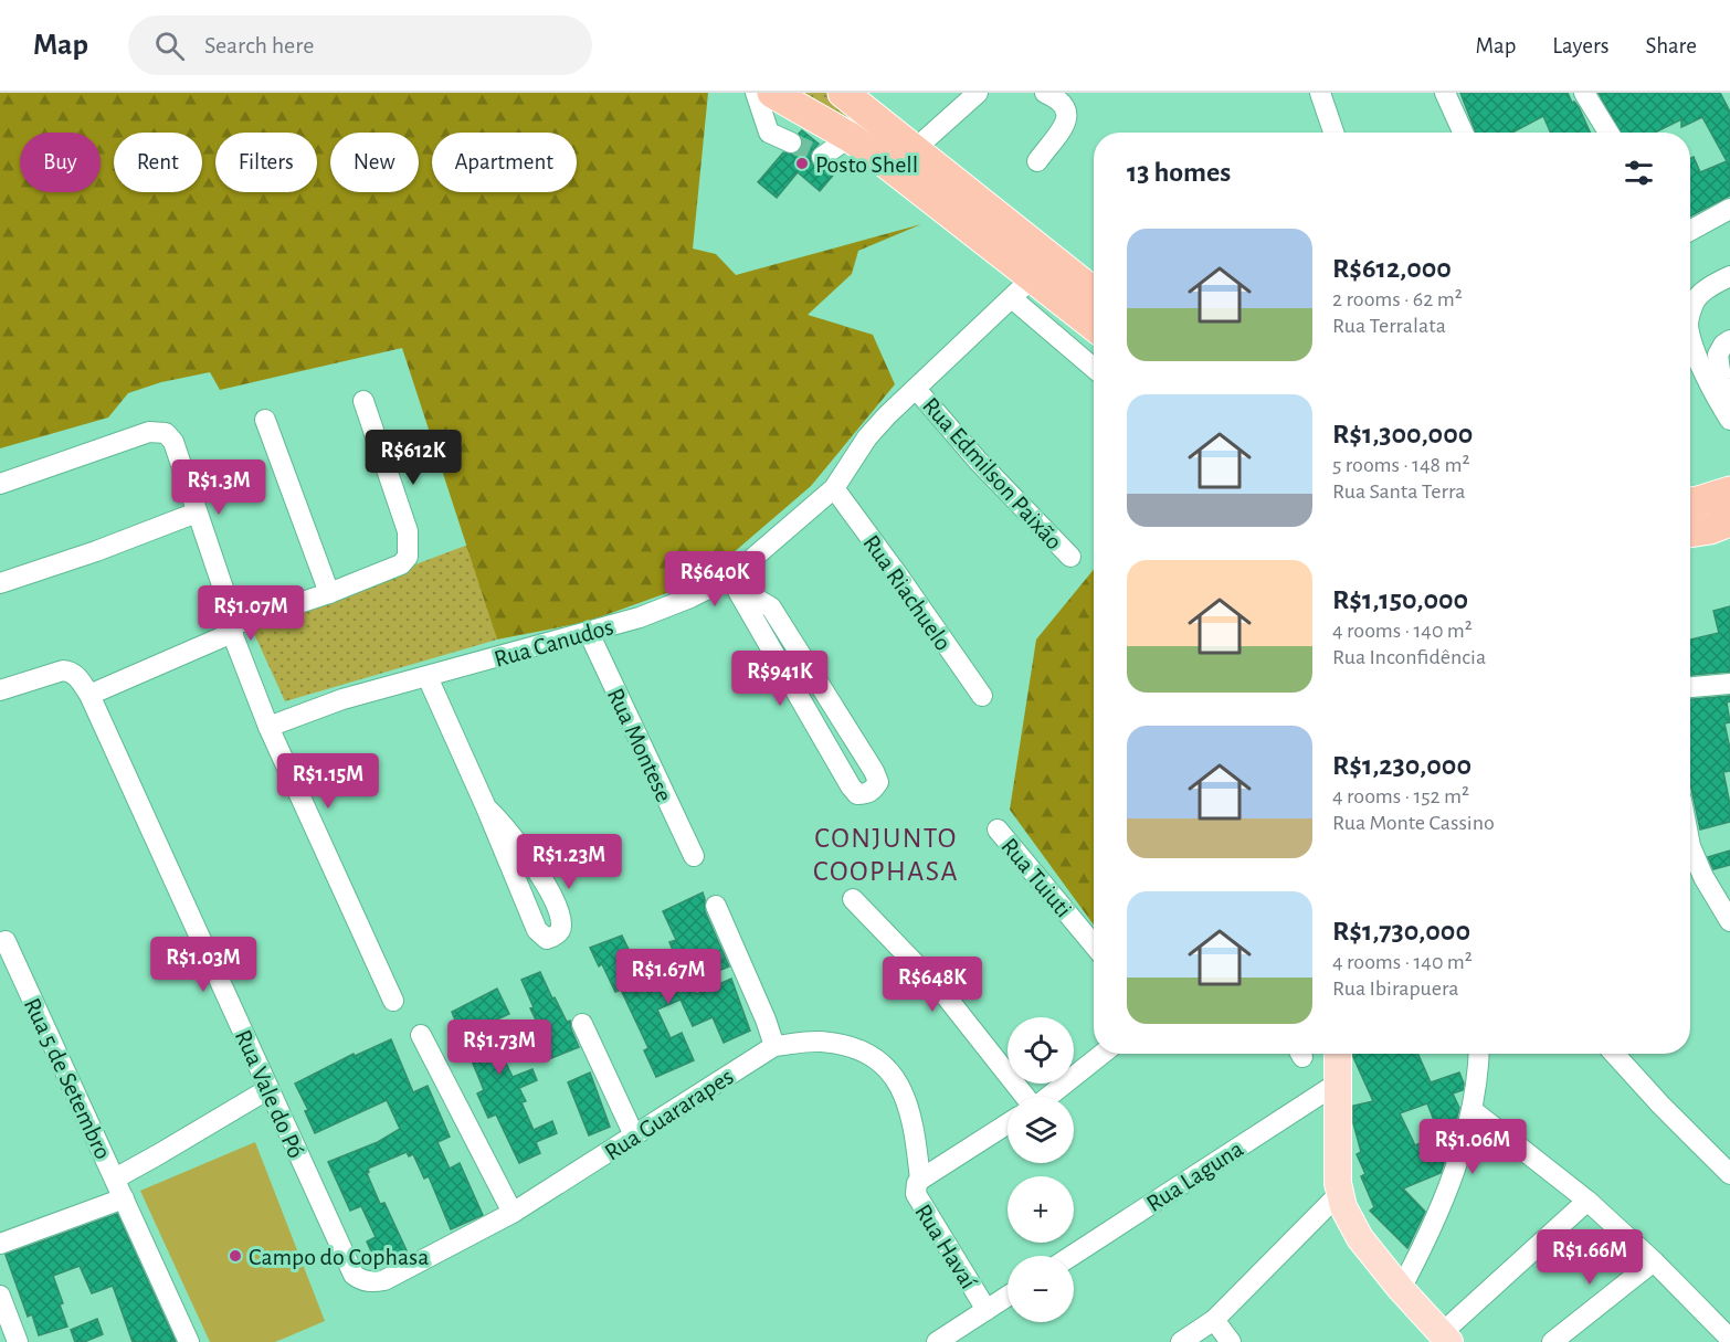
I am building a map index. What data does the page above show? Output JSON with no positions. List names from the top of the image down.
{
  "streets": {
    "street": [
      "Rua Edmilson Paixão",
      "Rua Riachuelo",
      "Rua Canudos",
      "Rua Montese",
      "Rua Tuiuti",
      "Rua 5 de Setembro",
      "Rua Vale do Pó",
      "Rua Guararapes",
      "Rua Laguna",
      "Rua Havaí"
    ]
  },
  "crossings": [
    ["Rua Edmilson Paixão", "Rua Canudos"],
    ["Rua Riachuelo", "Rua Canudos"],
    ["Rua Canudos", "Rua Montese"],
    ["Rua Vale do Pó", "Rua Guararapes"],
    ["Rua Guararapes", "Rua Havaí"]
  ],
  "districts": ["CONJUNTO COOPHASA"],
  "places": ["Posto Shell", "Campo do Cophasa"],
  "page": {
    "header": "Map",
    "search": "Search here",
    "nav": ["Map", "Layers", "Share"],
    "chip": [
      "Buy",
      "Rent",
      "Filters",
      "New",
      "Apartment"
    ],
    "heading": "13 homes",
    "list": [
      {
        "name": "R$612,000",
        "note": "2 rooms · 62 m² · Rua Terralata"
      },
      {
        "name": "R$1,300,000",
        "note": "5 rooms · 148 m² · Rua Santa Terra"
      },
      {
        "name": "R$1,150,000",
        "note": "4 rooms · 140 m² · Rua Inconfidência"
      },
      {
        "name": "R$1,230,000",
        "note": "4 rooms · 152 m² · Rua Monte Cassino"
      },
      {
        "name": "R$1,730,000",
        "note": "4 rooms · 140 m² · Rua Ibirapuera"
      }
    ],
    "price": [
      "R$612K",
      "R$1.3M",
      "R$640K",
      "R$1.07M",
      "R$941K",
      "R$1.15M",
      "R$1.23M",
      "R$1.03M",
      "R$1.67M",
      "R$648K",
      "R$1.73M",
      "R$1.06M",
      "R$1.66M"
    ],
    "map_buttons": ["+", "−"]
  }
}
